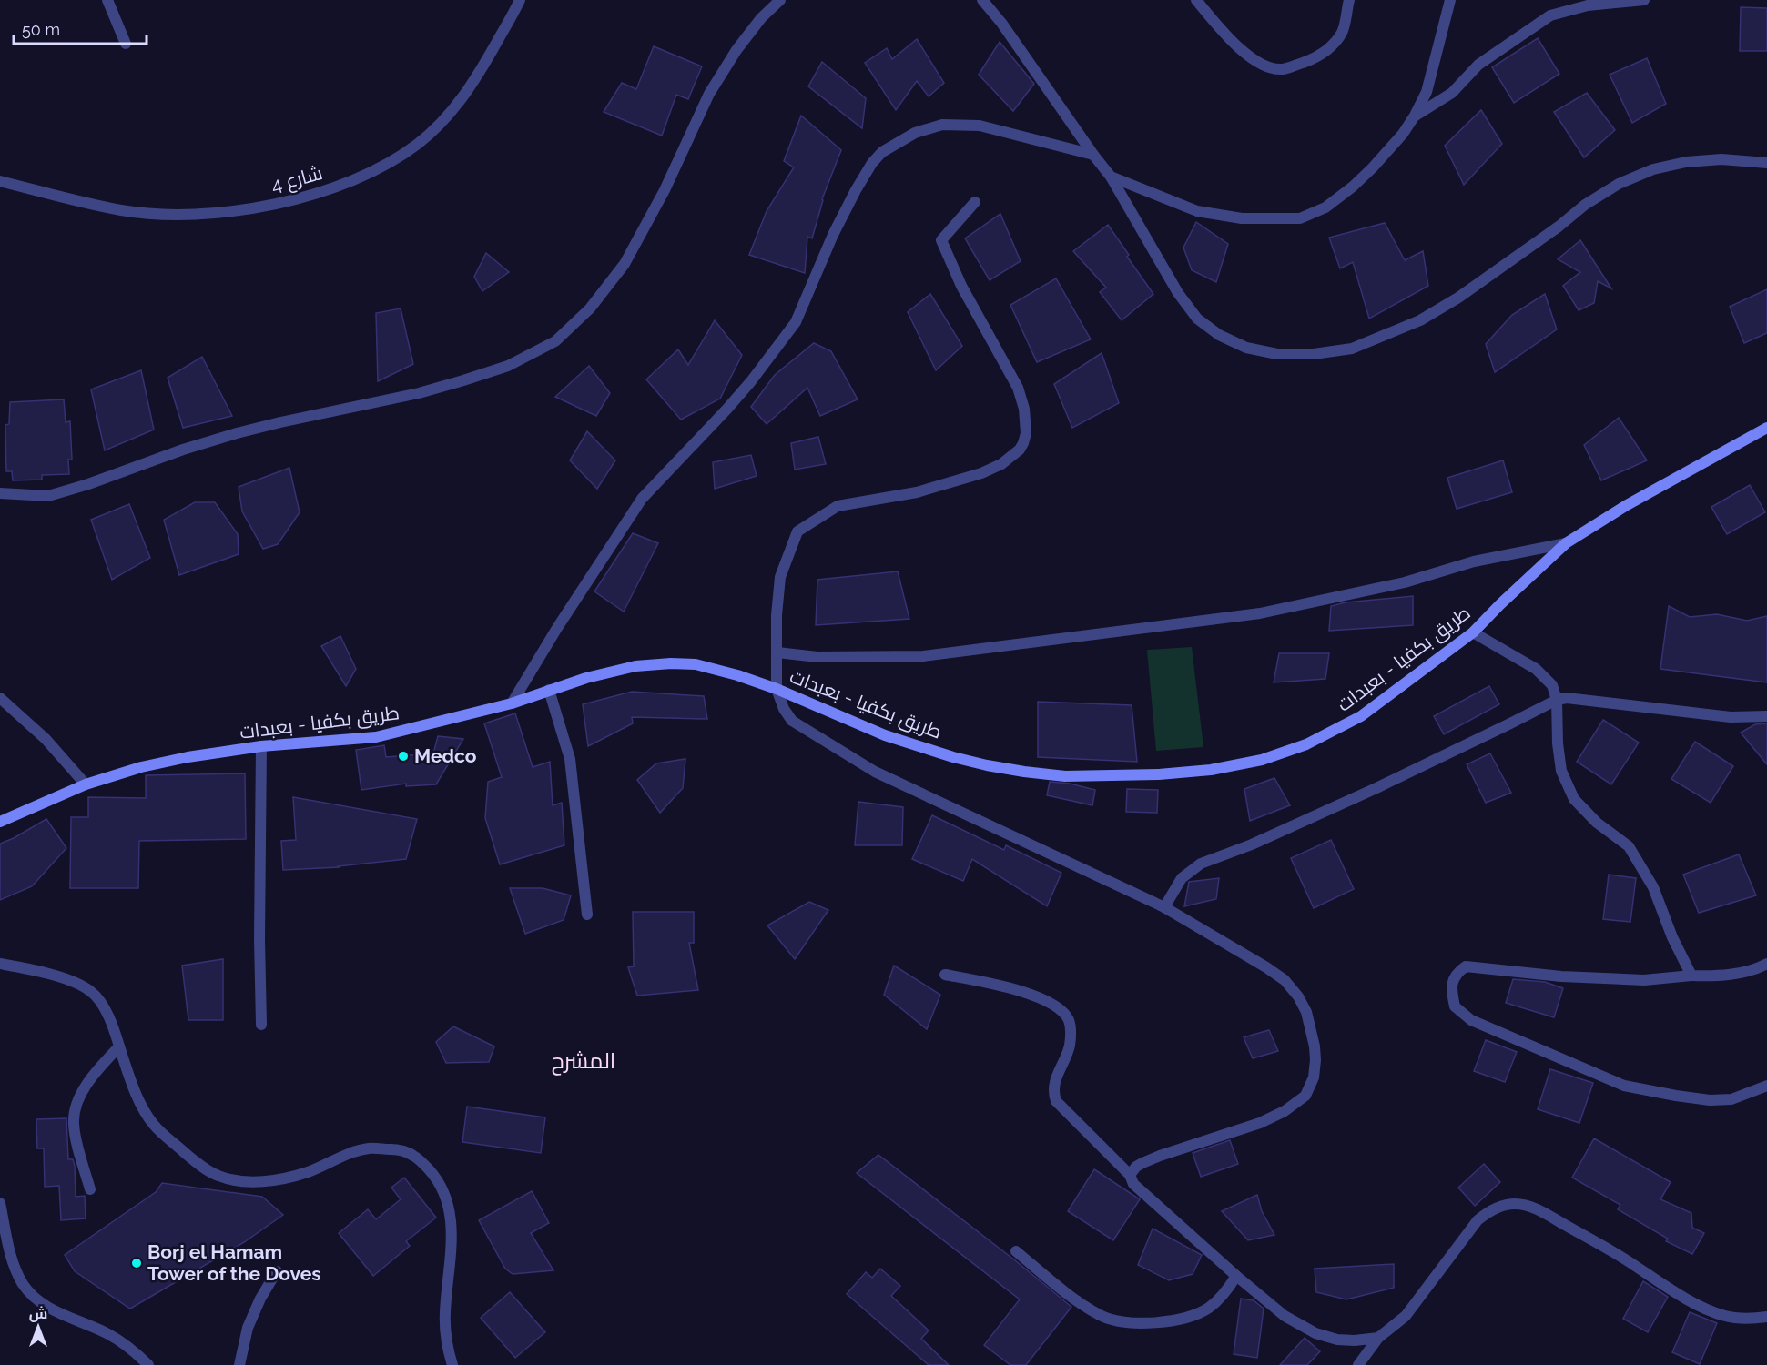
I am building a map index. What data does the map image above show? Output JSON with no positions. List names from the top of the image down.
{
  "streets": {
    "main road": ["طريق بكفيا - بعبدات"],
    "street": ["شارع 4"]
  },
  "districts": ["المشرح"],
  "places": ["Medco", "Borj el Hamam Tower of the Doves"],
  "scale_bar": "50 m",
  "north": "top"
}
